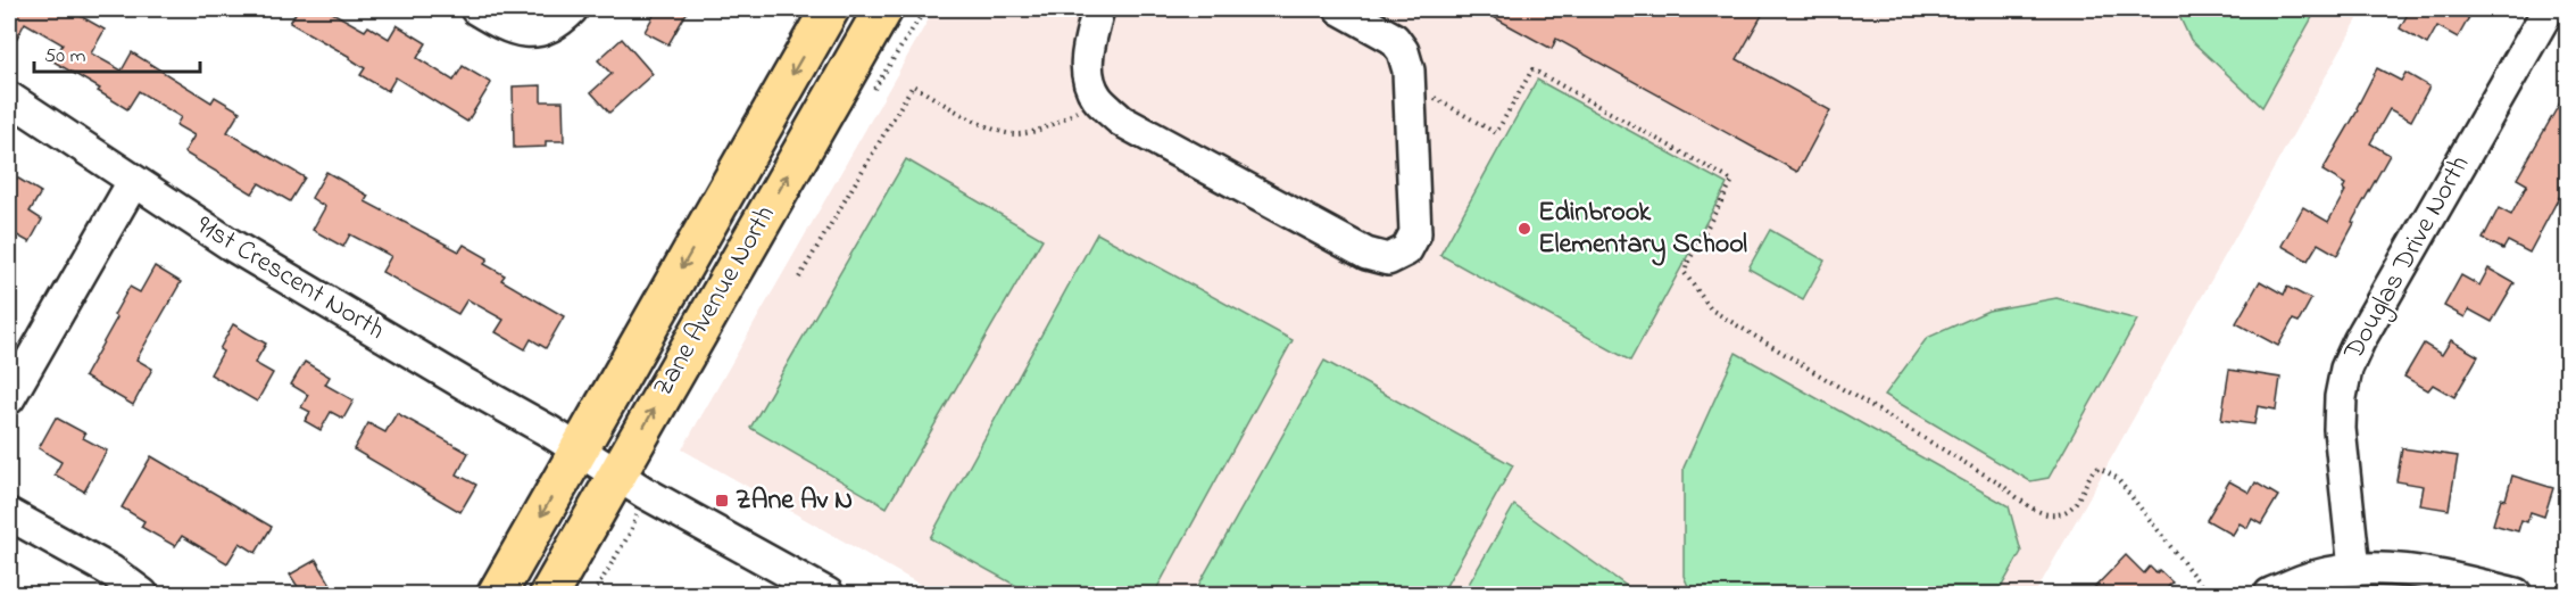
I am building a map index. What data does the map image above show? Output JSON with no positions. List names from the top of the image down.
{
  "streets": {
    "main road": ["Zane Avenue North"],
    "street": ["Douglas Drive North", "91st Crescent North"]
  },
  "crossings": [
    ["91st Crescent North", "Zane Avenue North"]
  ],
  "places": {
    "other": ["Edinbrook Elementary School"],
    "transit": ["ZAne Av N"]
  },
  "scale_bar": "50 m"
}
